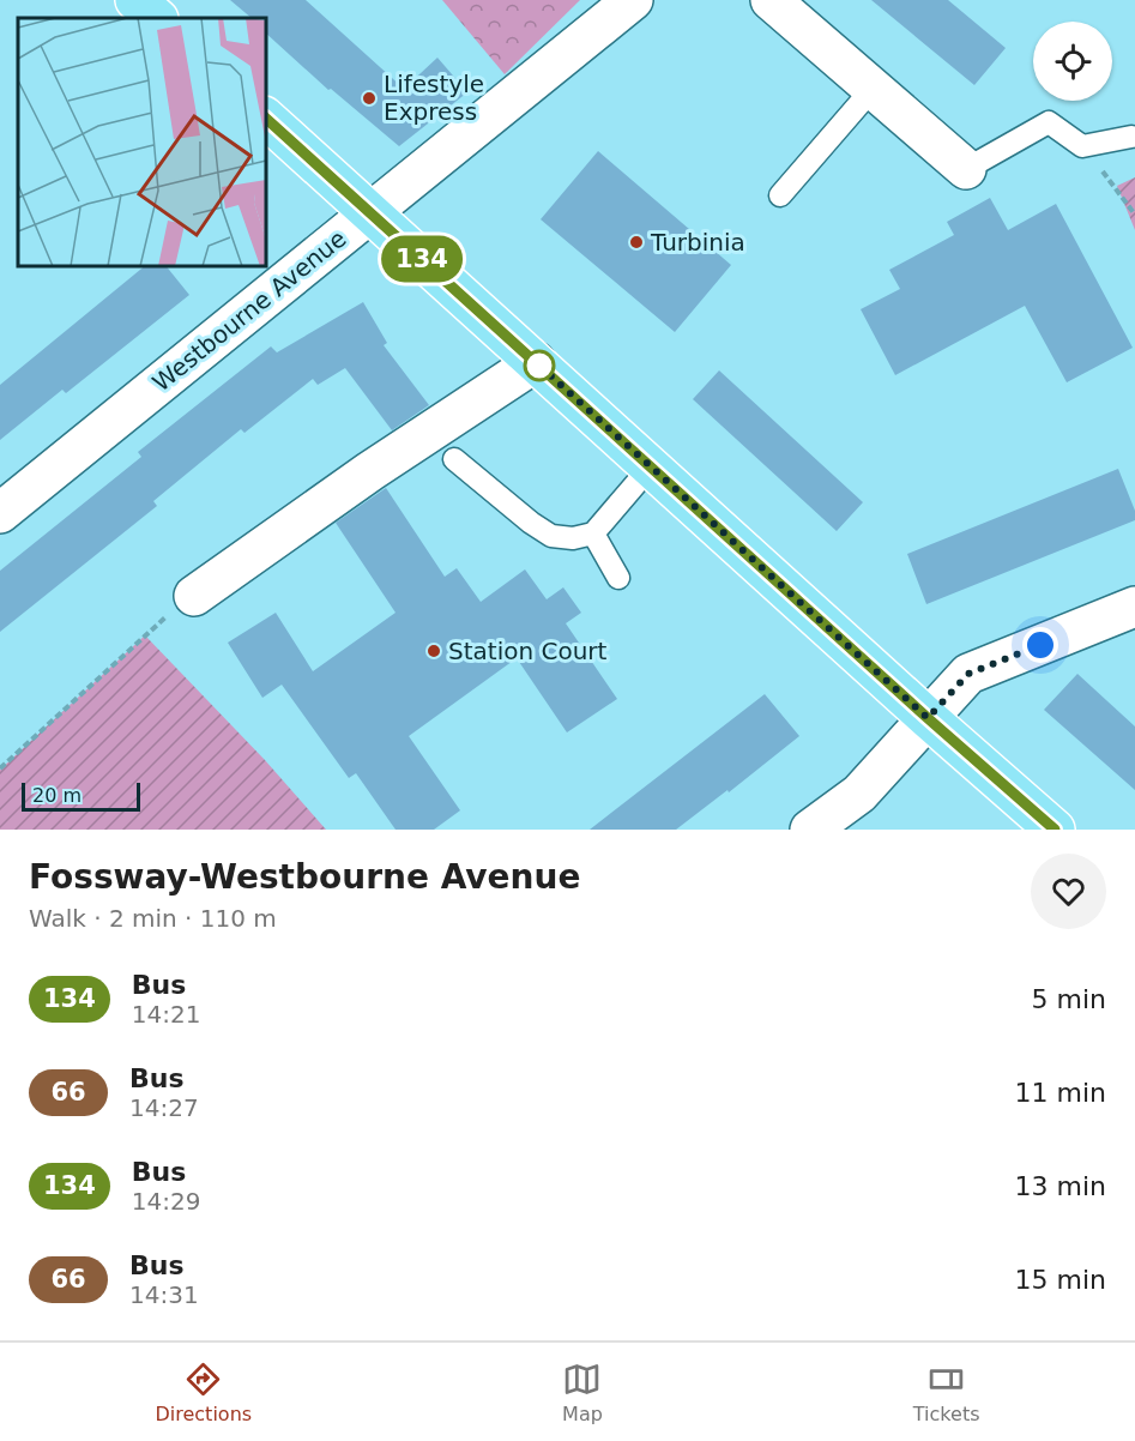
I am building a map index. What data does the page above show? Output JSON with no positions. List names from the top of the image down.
{
  "streets": {
    "street": ["Westbourne Avenue"]
  },
  "places": ["Lifestyle Express", "Turbinia", "Station Court"],
  "lines": ["bus line 134"],
  "scale_bar": "20 m",
  "page": {
    "on_map": "134",
    "scale": "20 m",
    "heading": ["Fossway-Westbourne Avenue", "Walk · 2 min · 110 m"],
    "list": [
      {
        "mark": "134",
        "name": "Bus",
        "note": "14:21",
        "value": "5 min"
      },
      {
        "mark": "66",
        "name": "Bus",
        "note": "14:27",
        "value": "11 min"
      },
      {
        "mark": "134",
        "name": "Bus",
        "note": "14:29",
        "value": "13 min"
      },
      {
        "mark": "66",
        "name": "Bus",
        "note": "14:31",
        "value": "15 min"
      }
    ],
    "tabs": ["Directions", "Map", "Tickets"]
  }
}
